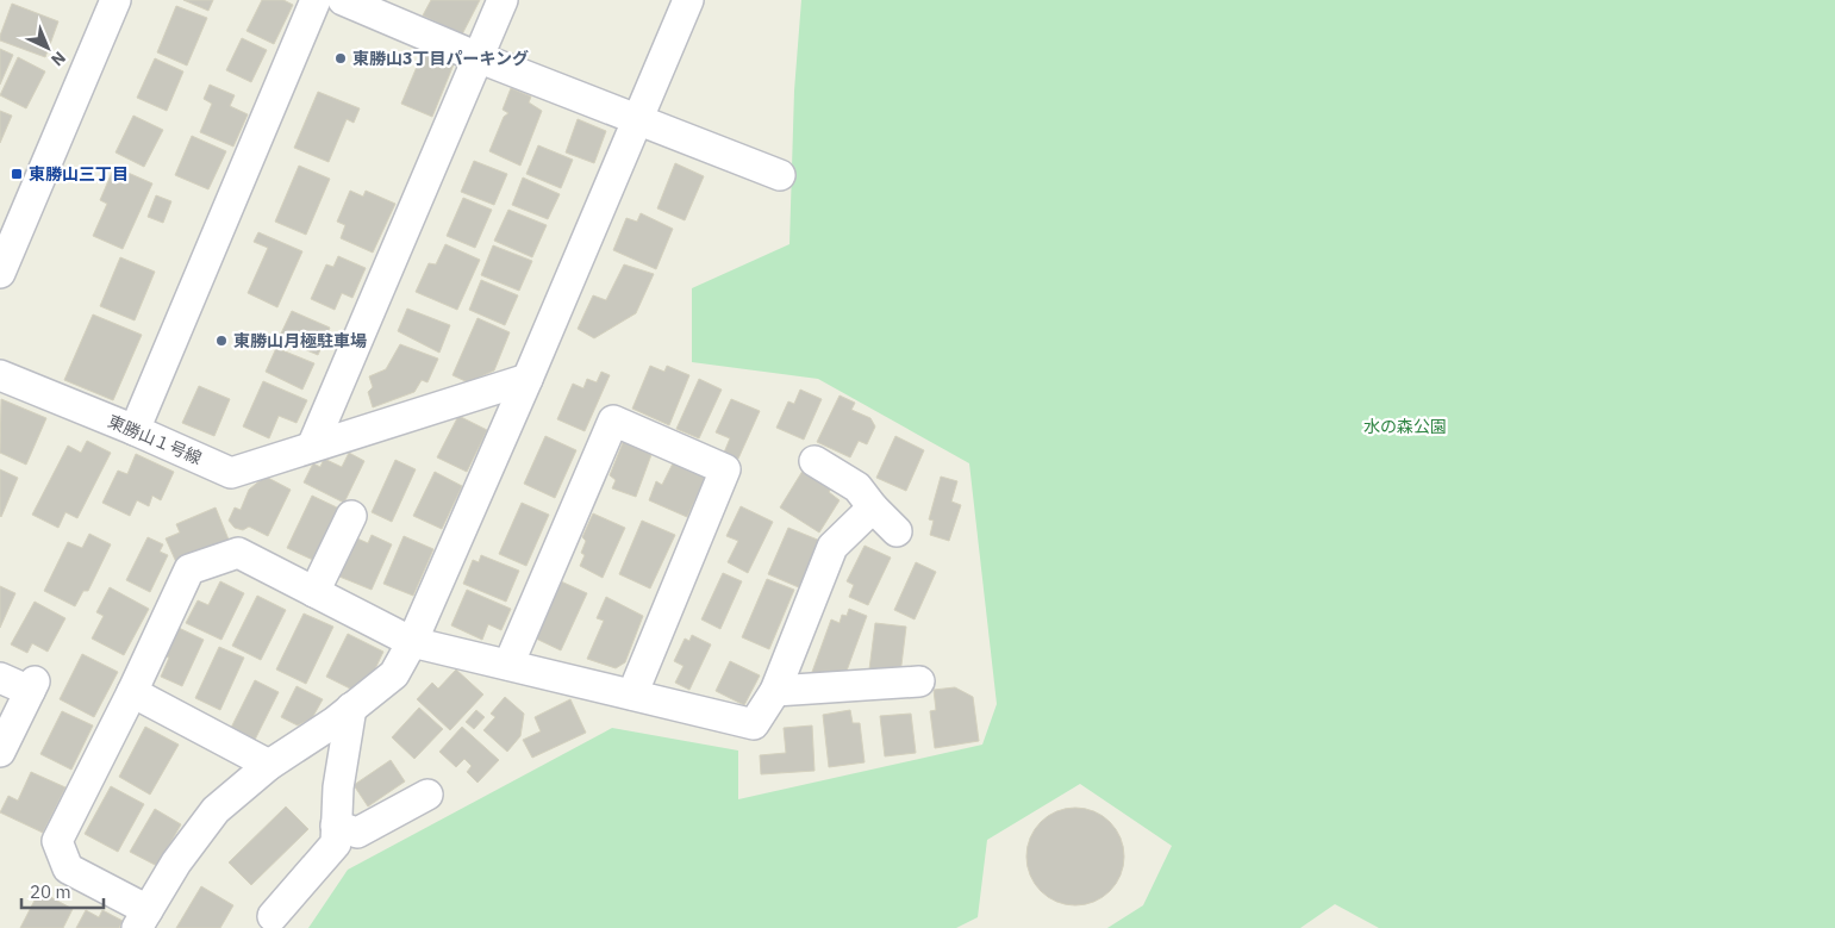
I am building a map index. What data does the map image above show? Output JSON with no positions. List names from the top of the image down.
{
  "streets": {
    "street": ["東勝山１号線"]
  },
  "parks": ["水の森公園"],
  "places": {
    "other": ["東勝山3丁目パーキング", "東勝山月極駐車場"],
    "transit": ["東勝山三丁目"]
  },
  "scale_bar": "20 m",
  "north": "bottom right"
}
